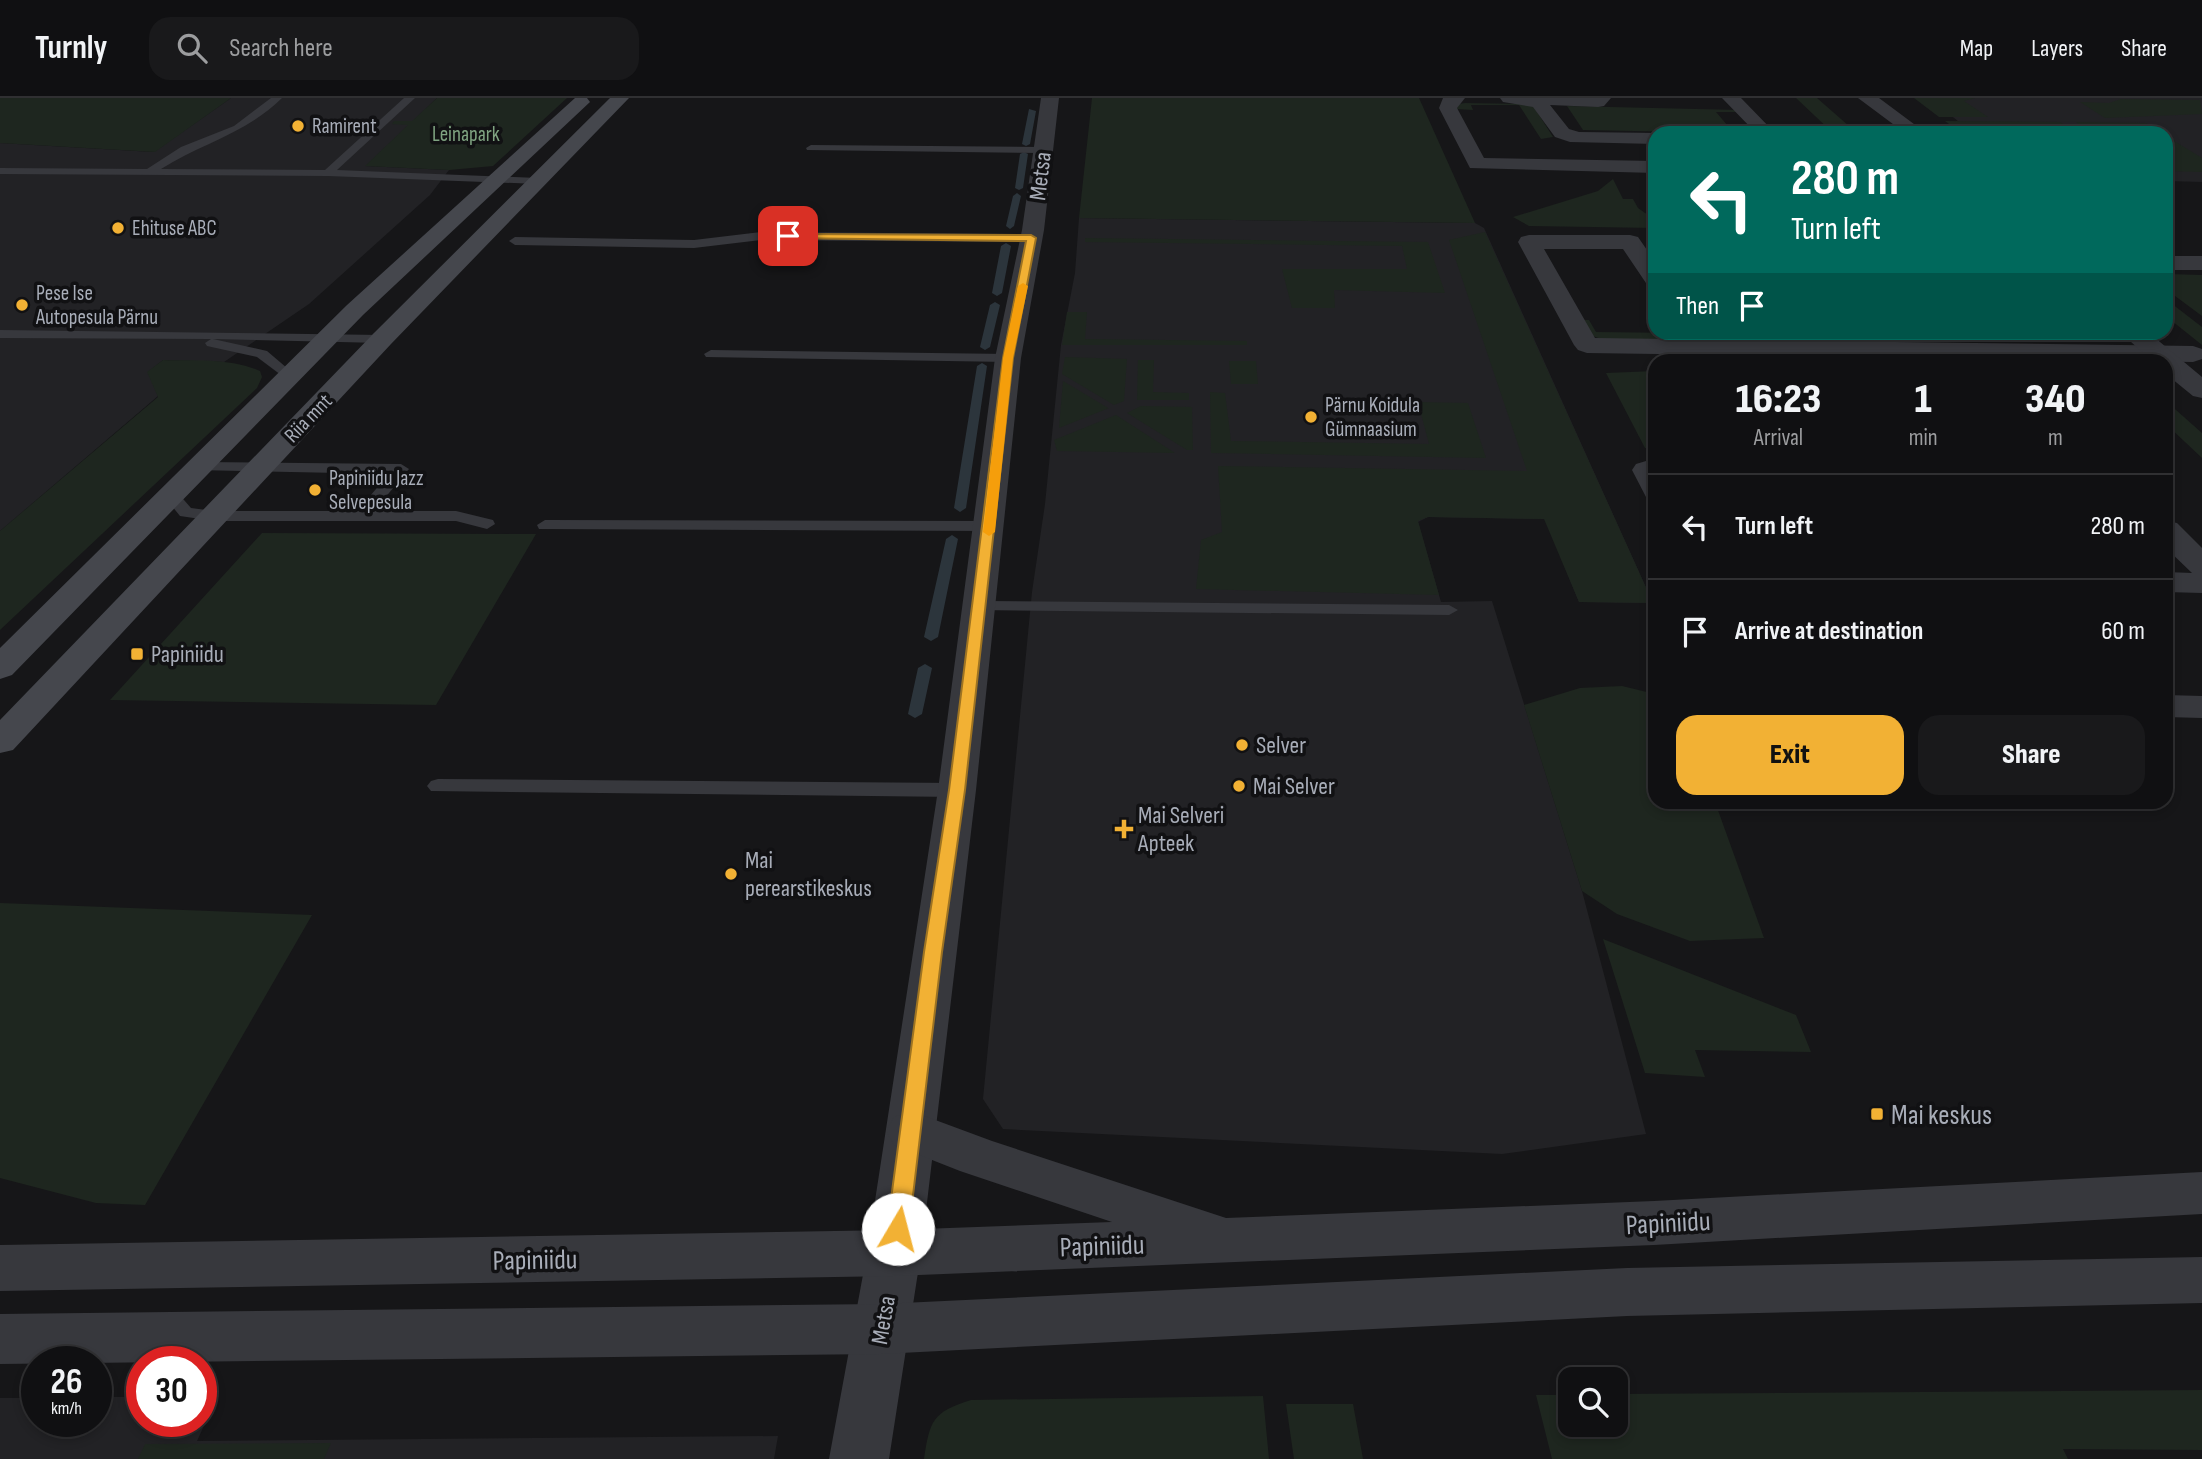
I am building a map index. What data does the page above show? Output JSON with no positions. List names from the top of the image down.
{
  "streets": {
    "main road": ["Riia mnt"],
    "street": ["Metsa", "Papiniidu"]
  },
  "crossings": [
    ["Metsa", "Papiniidu"]
  ],
  "parks": ["Leinapark"],
  "places": {
    "other": [
      "Ramirent",
      "Ehituse ABC",
      "Pese Ise Autopesula Pärnu",
      "Pärnu Koidula Gümnaasium",
      "Papiniidu Jazz Selvepesula",
      "Selver",
      "Mai Selver",
      "Mai perearstikeskus"
    ],
    "transit": ["Papiniidu", "Mai keskus"],
    "health": ["Mai Selveri Apteek"]
  },
  "page": {
    "header": "Turnly",
    "search": "Search here",
    "nav": ["Map", "Layers", "Share"],
    "turn": ["280 m", "Turn left"],
    "then": "Then",
    "eta": [
      "16:23",
      "Arrival",
      "1",
      "min",
      "340",
      "m"
    ],
    "list": [
      {
        "name": "Turn left",
        "value": "280 m"
      },
      {
        "name": "Arrive at destination",
        "value": "60 m"
      }
    ],
    "buttons": ["Exit", "Share"],
    "speed": "26 km/h",
    "limit": "30"
  }
}
